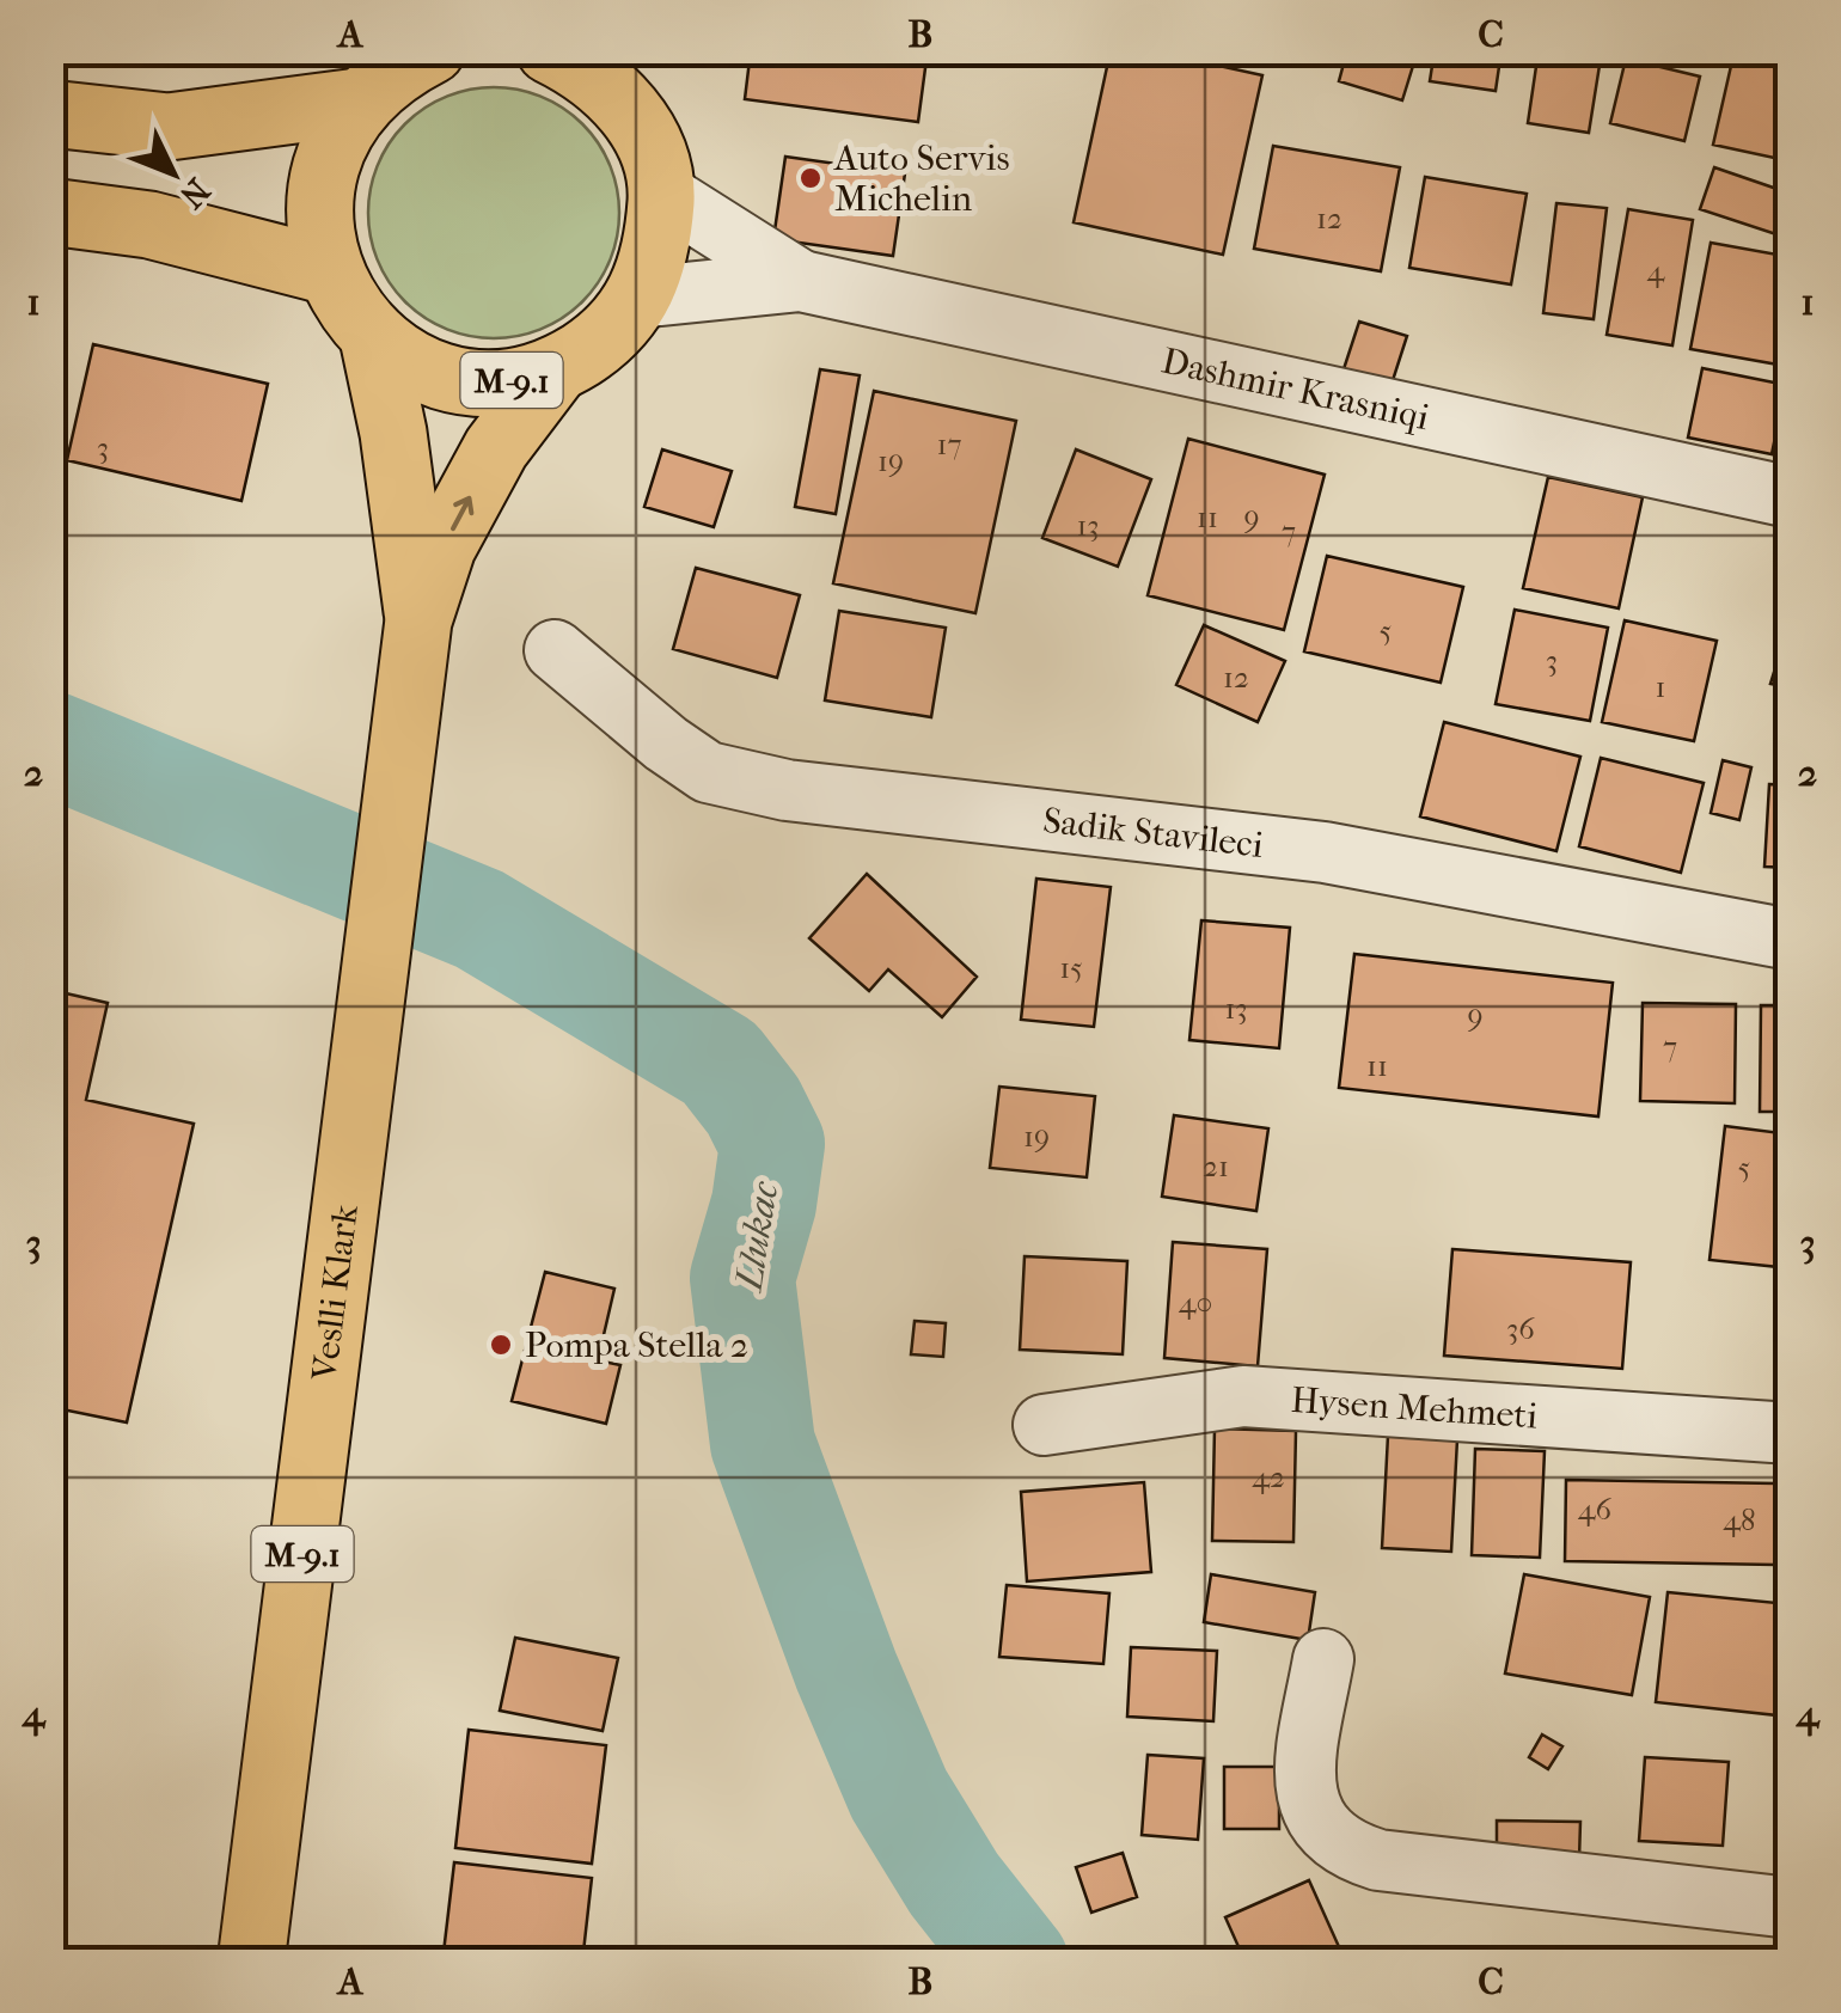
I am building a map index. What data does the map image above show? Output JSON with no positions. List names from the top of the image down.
{
  "streets": {
    "main road": ["M-9.1", "Veslli Klark"],
    "street": ["Dashmir Krasniqi", "Sadik Stavileci", "Hysen Mehmeti"]
  },
  "crossings": [
    ["M-9.1", "Dashmir Krasniqi"],
    ["M-9.1", "Veslli Klark"]
  ],
  "water": ["Llukac"],
  "places": ["Auto Servis Michelin", "Pompa Stella 2"],
  "house_numbers": [
    "12",
    "4",
    "17",
    "3",
    "19",
    "11",
    "9",
    "13",
    "7",
    "5",
    "3",
    "12",
    "1",
    "15",
    "13",
    "9",
    "7",
    "11",
    "19",
    "21",
    "5",
    "40",
    "36",
    "42",
    "46",
    "48"
  ],
  "north": "bottom right",
  "grid": {
    "columns": ["A", "B", "C"],
    "rows": [
      "1",
      "2",
      "3",
      "4"
    ]
  }
}
